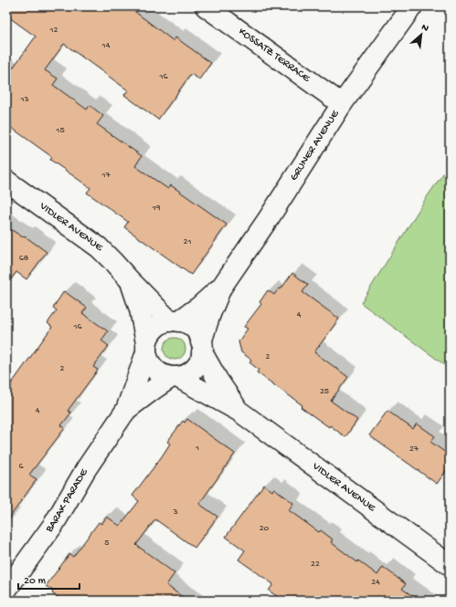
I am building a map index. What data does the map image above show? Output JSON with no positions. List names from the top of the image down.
{
  "streets": {
    "street": [
      "KOSSATZ TERRACE",
      "GRUNER AVENUE",
      "VIDLER AVENUE",
      "BARAK PARADE"
    ]
  },
  "crossings": [
    ["KOSSATZ TERRACE", "GRUNER AVENUE"],
    ["GRUNER AVENUE", "VIDLER AVENUE"],
    ["GRUNER AVENUE", "BARAK PARADE"],
    ["VIDLER AVENUE", "BARAK PARADE"]
  ],
  "house_numbers": [
    "12",
    "14",
    "16",
    "13",
    "15",
    "17",
    "19",
    "21",
    "68",
    "4",
    "16",
    "2",
    "2",
    "25",
    "4",
    "1",
    "27",
    "6",
    "3",
    "20",
    "5",
    "22",
    "24"
  ],
  "scale_bar": "20 m",
  "north": "top right"
}
